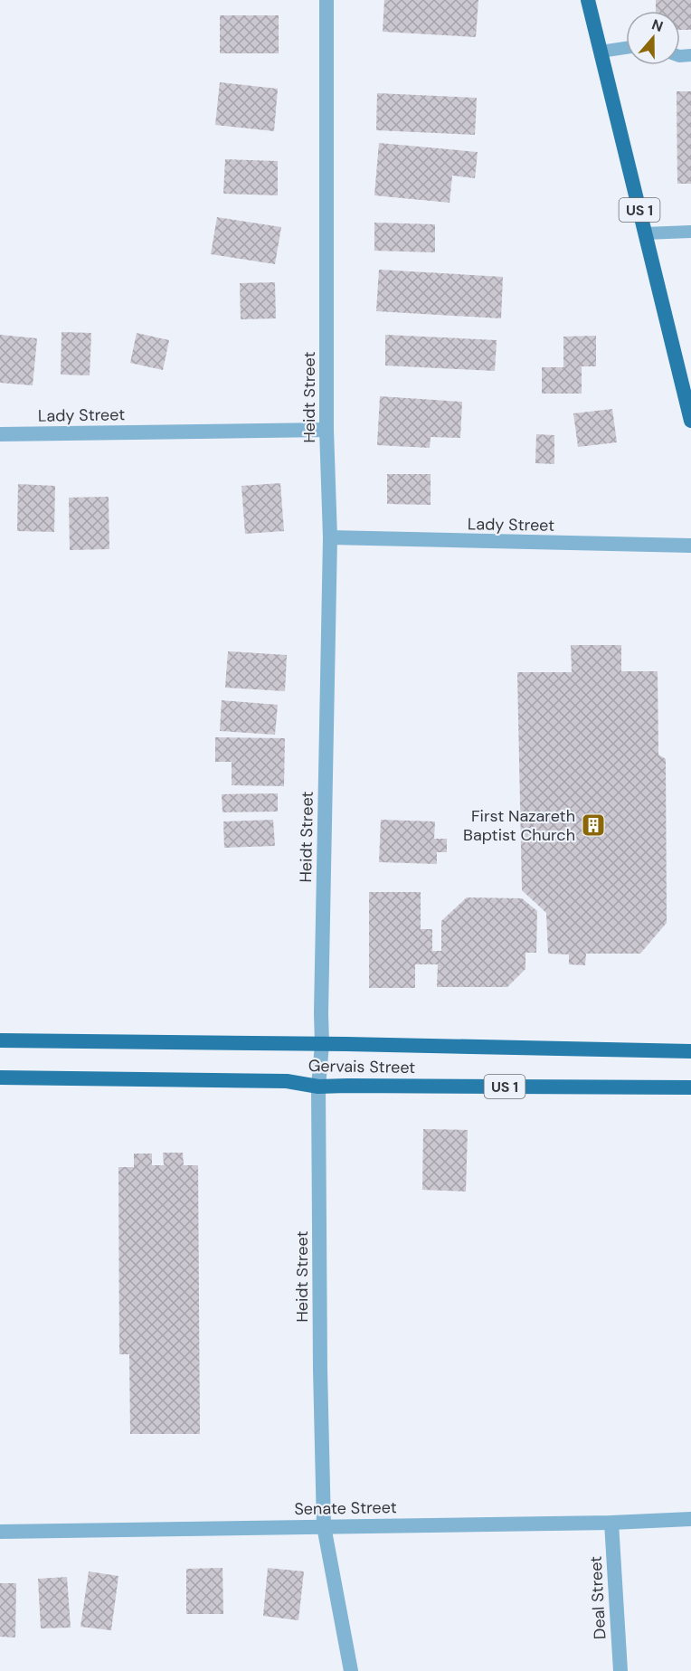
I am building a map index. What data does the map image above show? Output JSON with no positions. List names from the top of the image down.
{
  "streets": {
    "main road": ["US 1", "Gervais Street"],
    "street": [
      "Heidt Street",
      "Lady Street",
      "Senate Street",
      "Deal Street"
    ]
  },
  "crossings": [
    ["Heidt Street", "Lady Street"],
    ["Heidt Street", "Gervais Street"],
    ["Heidt Street", "Senate Street"],
    ["Senate Street", "Deal Street"]
  ],
  "places": {
    "building": ["First Nazareth Baptist Church"]
  },
  "north": "top"
}
